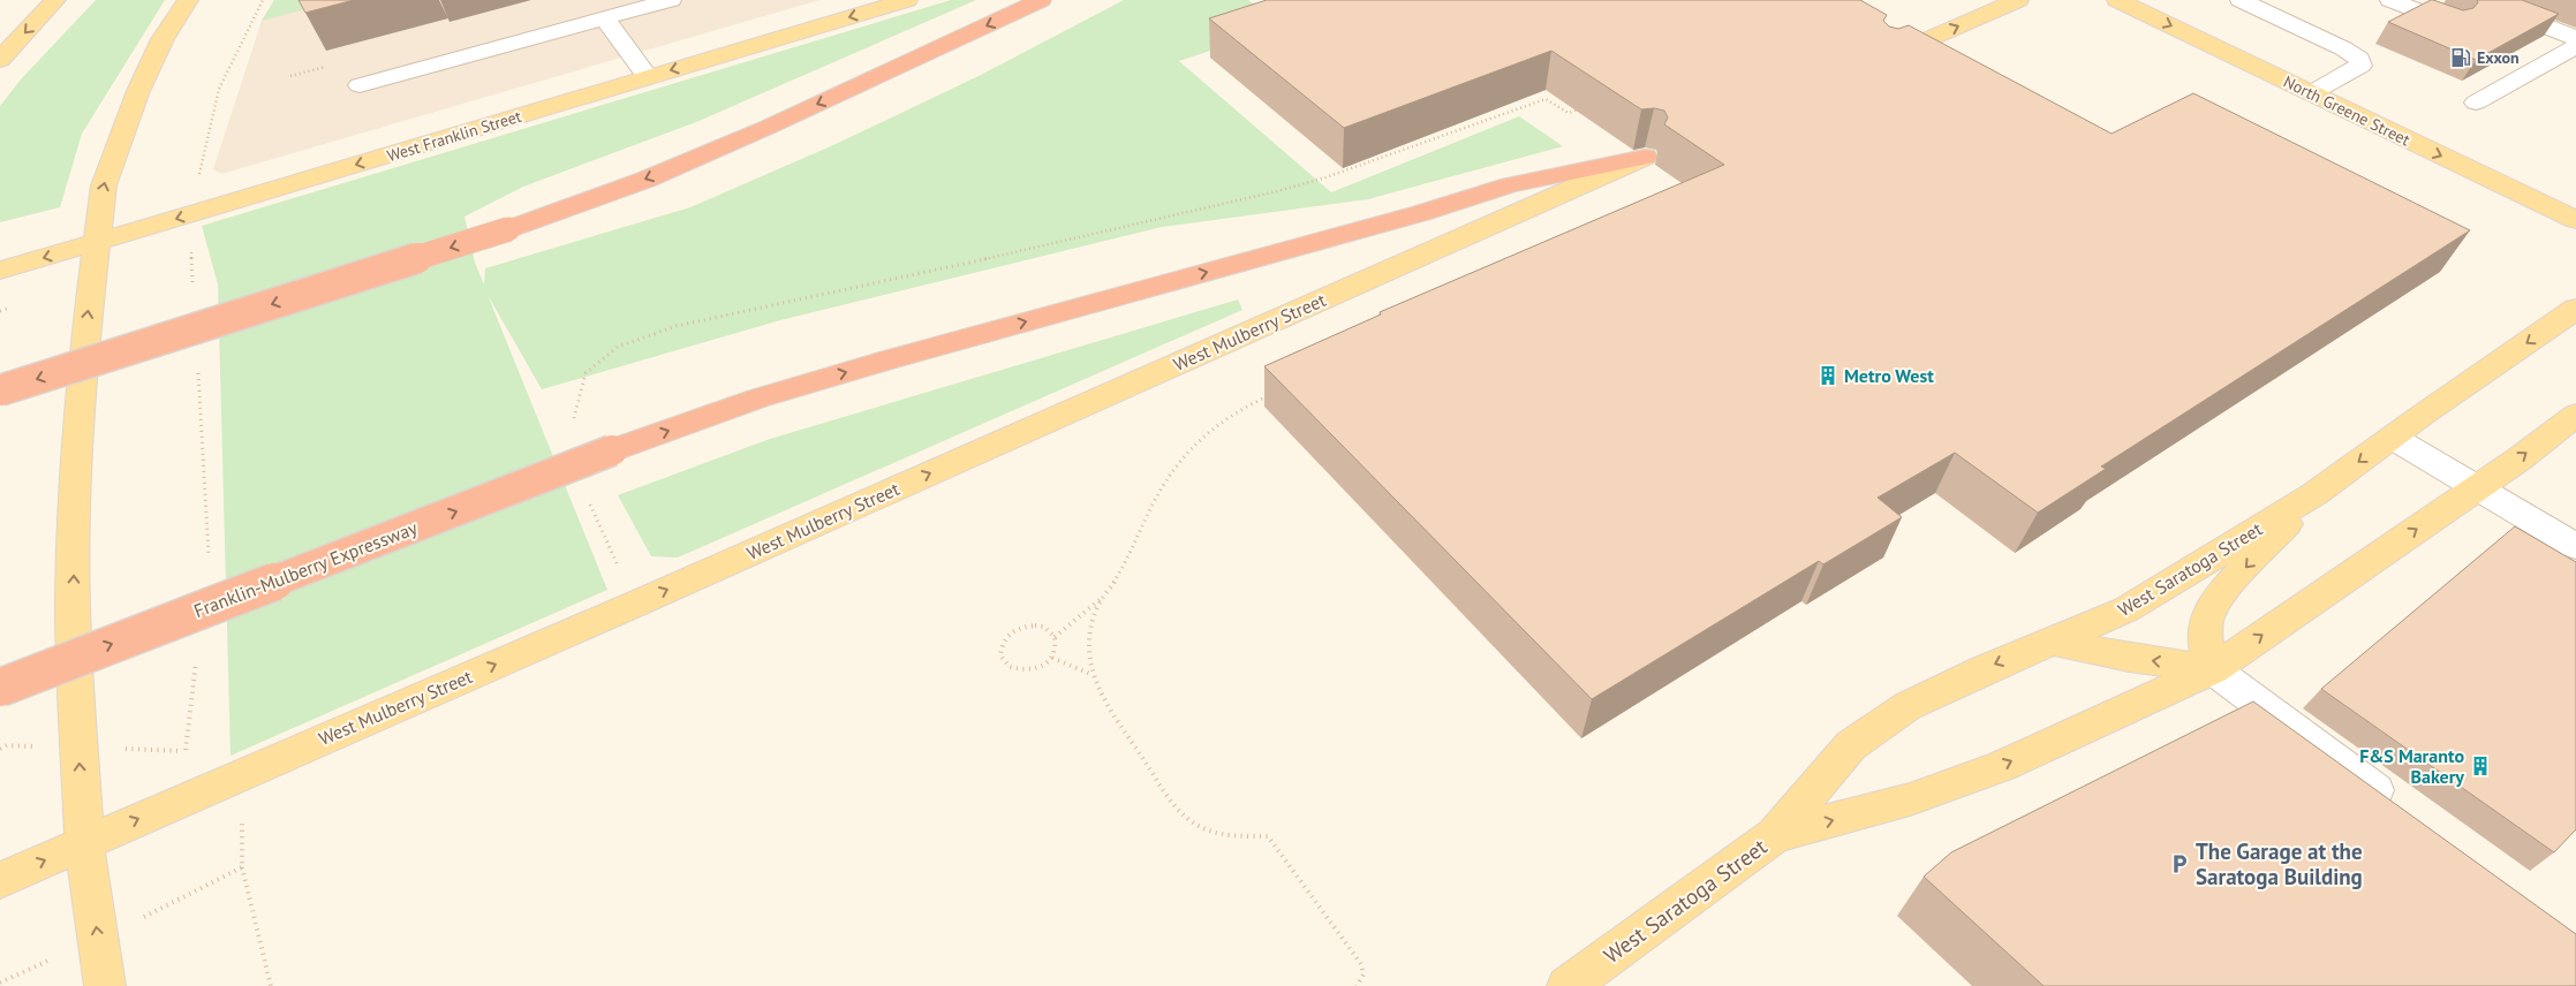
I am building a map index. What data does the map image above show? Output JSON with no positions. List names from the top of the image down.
{
  "streets": {
    "highway": ["Franklin-Mulberry Expressway"],
    "main road": [
      "North Greene Street",
      "West Franklin Street",
      "West Mulberry Street",
      "West Saratoga Street"
    ]
  },
  "crossings": [
    ["West Mulberry Street", "Franklin-Mulberry Expressway"]
  ],
  "one_way": ["North Greene Street", "West Franklin Street", "West Mulberry Street"],
  "places": {
    "fuel station": ["Exxon"],
    "building": ["Metro West", "F&S Maranto Bakery"],
    "parking": ["The Garage at the Saratoga Building"]
  }
}
